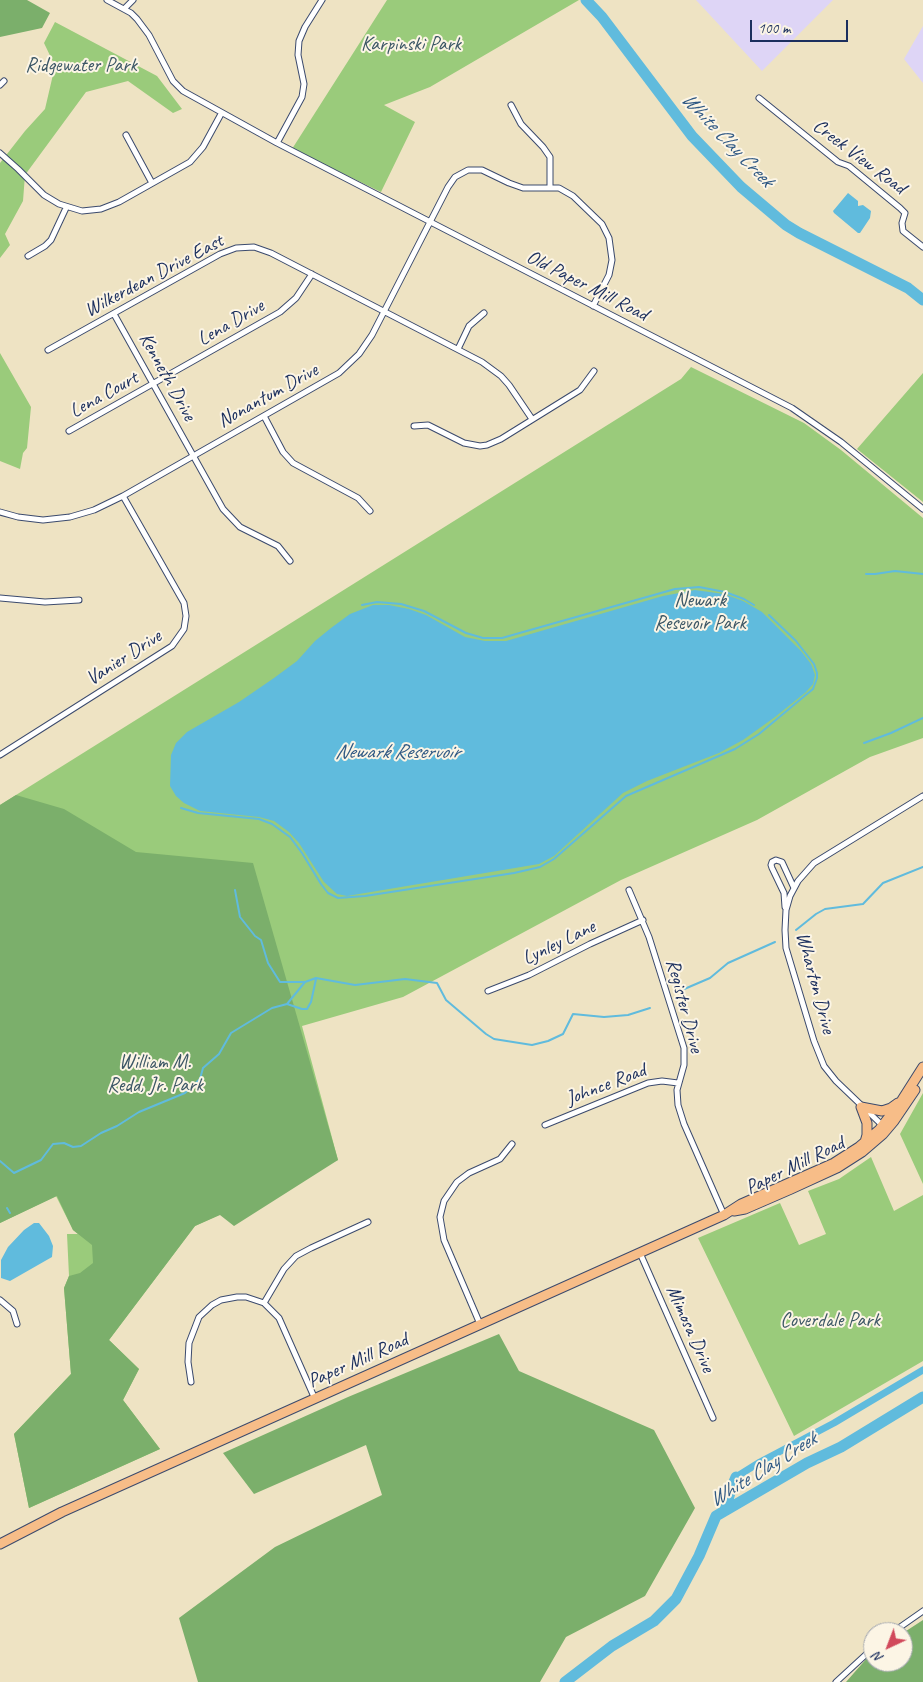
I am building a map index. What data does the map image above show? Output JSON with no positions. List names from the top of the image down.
{
  "streets": {
    "main road": ["Paper Mill Road"],
    "street": [
      "Creek View Road",
      "Wilkerdean Drive East",
      "Old Paper Mill Road",
      "Lena Drive",
      "Kenneth Drive",
      "Lena Court",
      "Nonantum Drive",
      "Vanier Drive",
      "Lynley Lane",
      "Wharton Drive",
      "Register Drive",
      "Johnce Road",
      "Mimosa Drive"
    ]
  },
  "crossings": [
    ["Wilkerdean Drive East", "Lena Drive"],
    ["Wilkerdean Drive East", "Kenneth Drive"],
    ["Wilkerdean Drive East", "Nonantum Drive"],
    ["Old Paper Mill Road", "Nonantum Drive"],
    ["Lena Drive", "Kenneth Drive"],
    ["Lena Drive", "Lena Court"],
    ["Kenneth Drive", "Lena Court"],
    ["Kenneth Drive", "Nonantum Drive"],
    ["Nonantum Drive", "Vanier Drive"],
    ["Lynley Lane", "Register Drive"],
    ["Wharton Drive", "Paper Mill Road"],
    ["Register Drive", "Johnce Road"],
    ["Register Drive", "Paper Mill Road"],
    ["Paper Mill Road", "Mimosa Drive"]
  ],
  "water": ["White Clay Creek", "Newark Reservoir"],
  "parks": [
    "Karpinski Park",
    "Ridgewater Park",
    "Newark Resevoir Park",
    "William M. Redd, Jr. Park",
    "Coverdale Park"
  ],
  "scale_bar": "100 m",
  "north": "bottom left"
}
